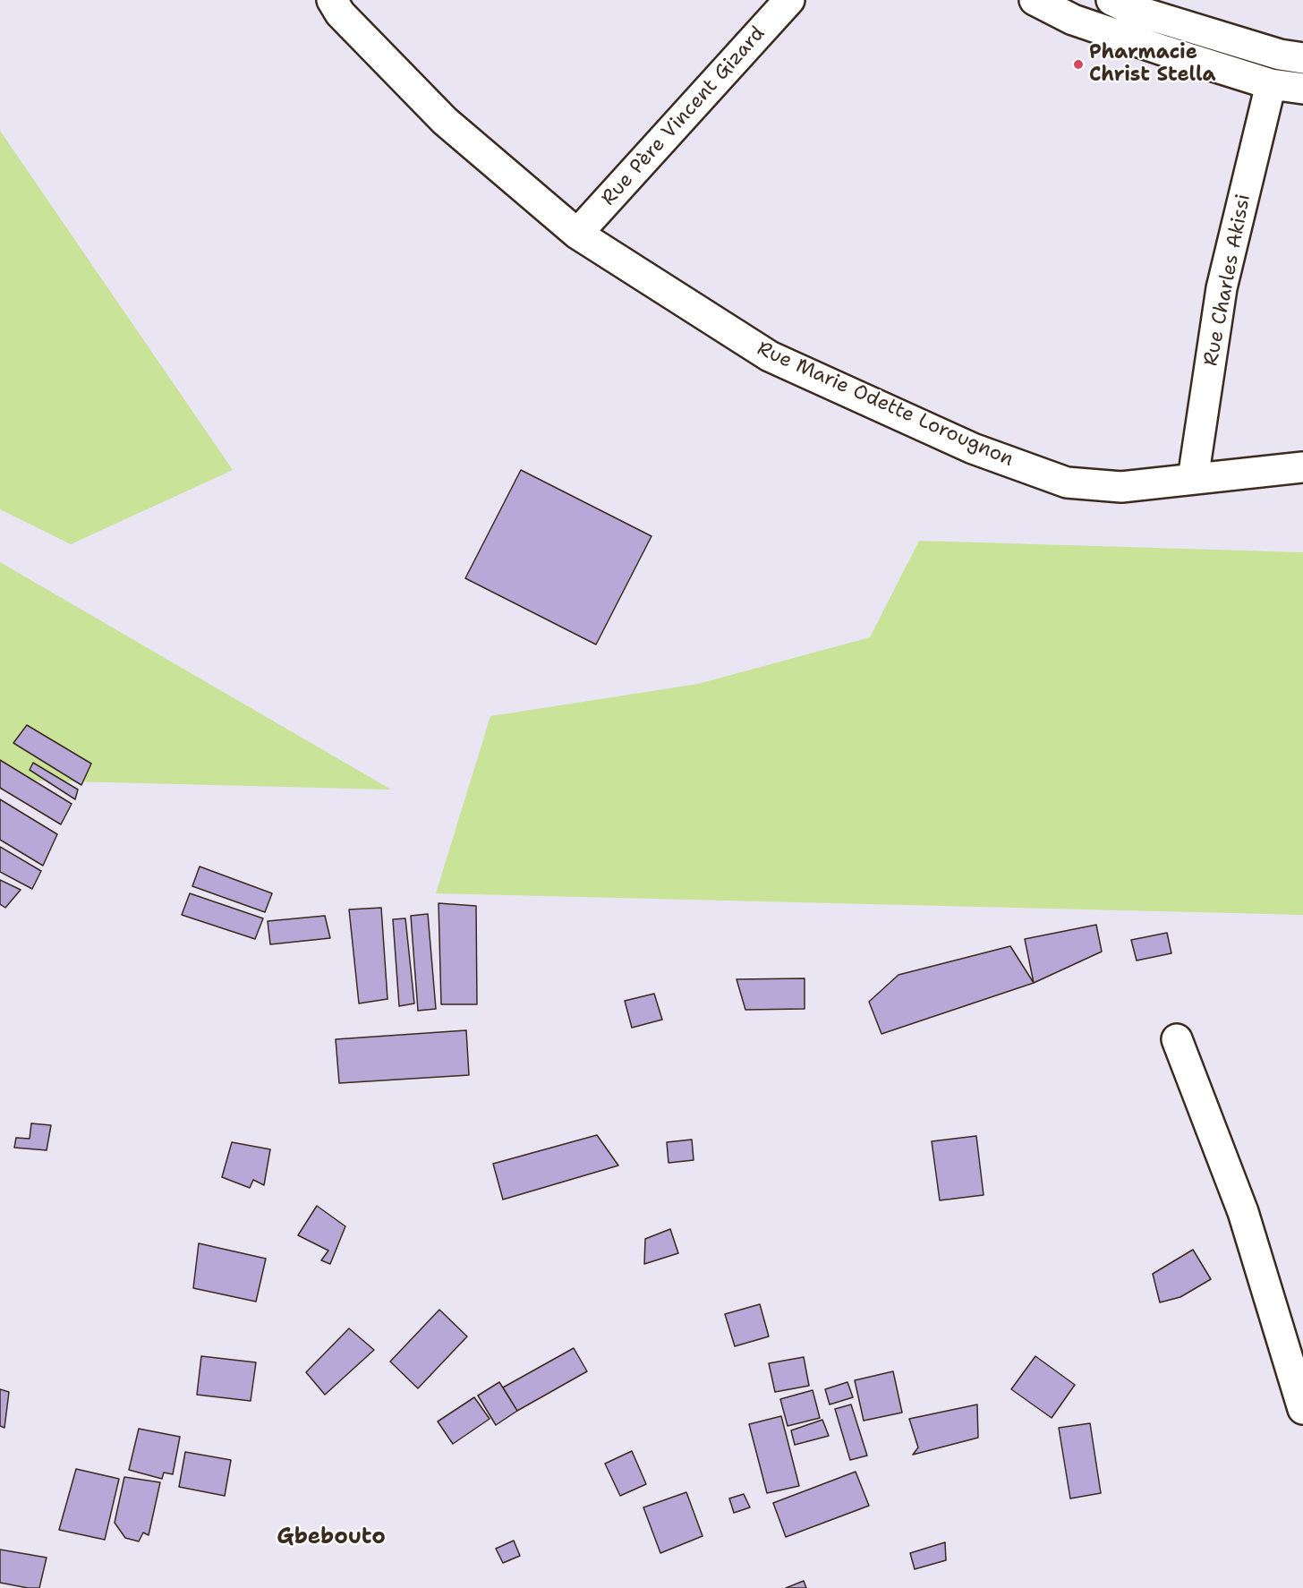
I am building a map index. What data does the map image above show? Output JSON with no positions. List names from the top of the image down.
{
  "streets": {
    "street": ["Rue Père Vincent Gizard", "Rue Charles Akissi", "Rue Marie Odette Lorougnon"]
  },
  "crossings": [
    ["Rue Père Vincent Gizard", "Rue Marie Odette Lorougnon"],
    ["Rue Charles Akissi", "Rue Marie Odette Lorougnon"]
  ],
  "districts": ["Gbebouto"],
  "places": ["Pharmacie Christ Stella"]
}
